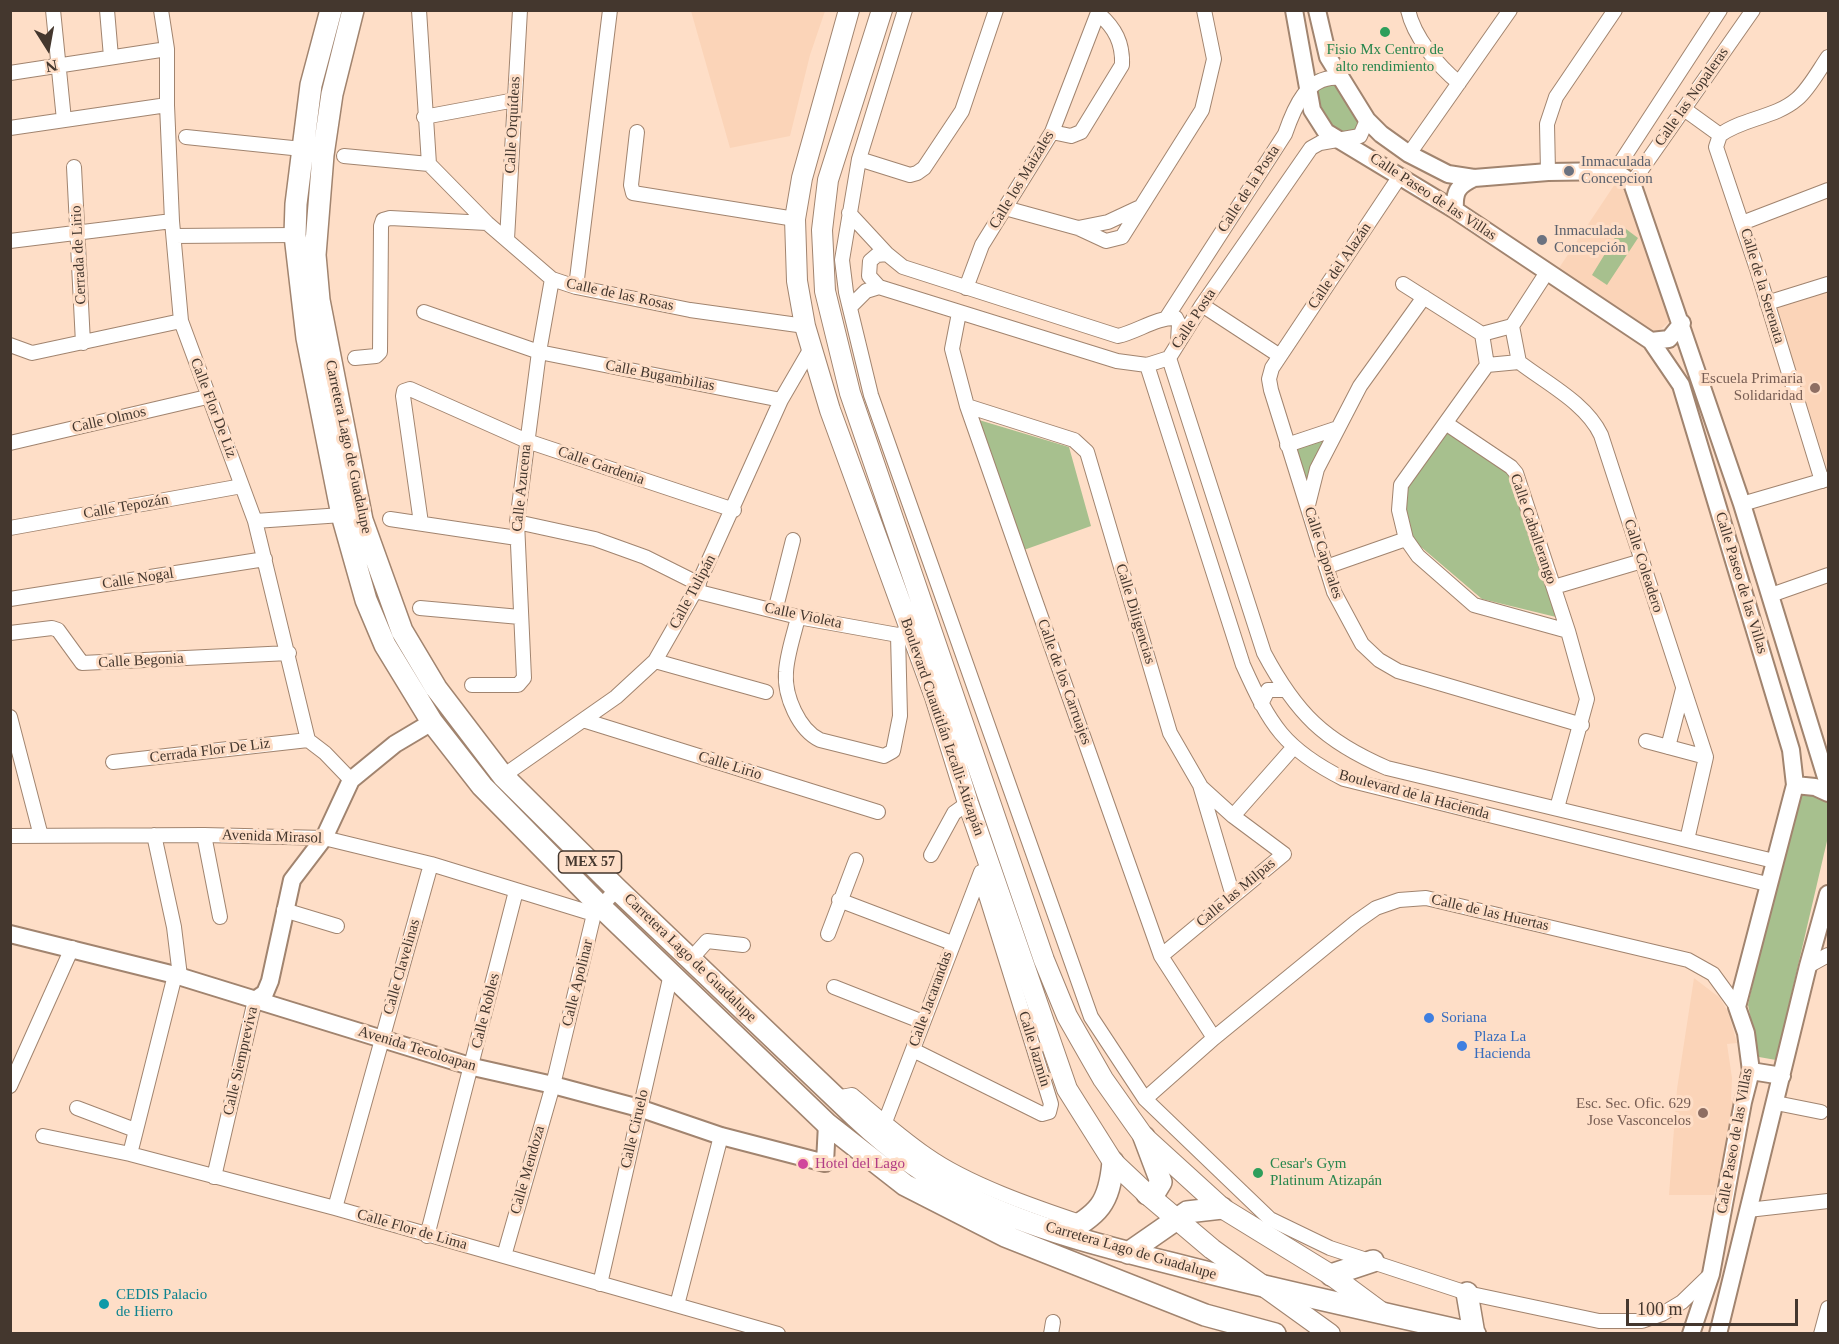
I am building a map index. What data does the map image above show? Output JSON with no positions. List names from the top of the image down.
{
  "streets": {
    "main road": ["Carretera Lago de Guadalupe", "Boulevard Cuautitlán Izcalli-Atizapán", "MEX 57"],
    "street": [
      "Calle las Nopaleras",
      "Calle Orquídeas",
      "Calle los Maizales",
      "Calle de la Posta",
      "Calle Paseo de las Villas",
      "Cerrada de Lirio",
      "Calle del Alazán",
      "Calle de la Serenata",
      "Calle de las Rosas",
      "Calle Posta",
      "Calle Bugambilias",
      "Calle Flor De Liz",
      "Calle Olmos",
      "Calle Gardenia",
      "Calle Azucena",
      "Calle Tepozán",
      "Calle Caballerango",
      "Calle Caporales",
      "Calle Coleadero",
      "Calle Nogal",
      "Calle Tulipán",
      "Calle Diligencias",
      "Calle Violeta",
      "Calle Begonia",
      "Calle de los Carruajes",
      "Cerrada Flor De Liz",
      "Calle Lirio",
      "Boulevard de la Hacienda",
      "Avenida Mirasol",
      "Calle las Milpas",
      "Calle de las Huertas",
      "Calle Clavelinas",
      "Calle Apolinar",
      "Calle Jacarandas",
      "Calle Robles",
      "Avenida Tecoloapan",
      "Calle Jazmín",
      "Calle Siempreviva",
      "Calle Ciruelo",
      "Calle Mendoza",
      "Calle Flor de Lima"
    ]
  },
  "crossings": [
    ["Calle las Nopaleras", "Calle Paseo de las Villas"],
    ["Calle Orquídeas", "Calle de las Rosas"],
    ["Calle de la Posta", "Calle Paseo de las Villas"],
    ["Calle de la Posta", "Calle Posta"],
    ["Calle Paseo de las Villas", "Calle del Alazán"],
    ["Calle Paseo de las Villas", "Calle de la Serenata"],
    ["Calle Paseo de las Villas", "Calle Posta"],
    ["Calle Paseo de las Villas", "Boulevard de la Hacienda"],
    ["Calle Paseo de las Villas", "Calle de las Huertas"],
    ["Calle del Alazán", "Calle Caporales"],
    ["Calle de las Rosas", "Calle Azucena"],
    ["Calle de las Rosas", "Boulevard Cuautitlán Izcalli-Atizapán"],
    ["Calle Posta", "Calle de los Carruajes"],
    ["Calle Posta", "Boulevard de la Hacienda"],
    ["Calle Bugambilias", "Calle Azucena"],
    ["Calle Bugambilias", "Calle Tulipán"],
    ["Calle Flor De Liz", "Calle Olmos"],
    ["Calle Flor De Liz", "Calle Tepozán"],
    ["Calle Flor De Liz", "Calle Nogal"],
    ["Calle Flor De Liz", "Calle Begonia"],
    ["Calle Flor De Liz", "Cerrada Flor De Liz"],
    ["Carretera Lago de Guadalupe", "Calle Tulipán"],
    ["Carretera Lago de Guadalupe", "Boulevard Cuautitlán Izcalli-Atizapán"],
    ["Carretera Lago de Guadalupe", "Avenida Mirasol"],
    ["Carretera Lago de Guadalupe", "Calle Apolinar"],
    ["Carretera Lago de Guadalupe", "Calle Siempreviva"],
    ["Carretera Lago de Guadalupe", "Calle Ciruelo"],
    ["Calle Gardenia", "Calle Azucena"],
    ["Calle Gardenia", "Calle Tulipán"],
    ["Calle Azucena", "Calle Violeta"],
    ["Calle Caballerango", "Calle Caporales"],
    ["Calle Caballerango", "Boulevard de la Hacienda"],
    ["Calle Tulipán", "Calle Violeta"],
    ["Calle Tulipán", "Boulevard Cuautitlán Izcalli-Atizapán"],
    ["Calle Tulipán", "Calle Lirio"],
    ["Calle Diligencias", "Calle de los Carruajes"],
    ["Calle Diligencias", "Calle las Milpas"],
    ["Calle Violeta", "Boulevard Cuautitlán Izcalli-Atizapán"],
    ["Calle de los Carruajes", "Calle las Milpas"],
    ["Calle de los Carruajes", "Calle de las Huertas"],
    ["Boulevard Cuautitlán Izcalli-Atizapán", "Calle Jacarandas"],
    ["Boulevard Cuautitlán Izcalli-Atizapán", "Calle Jazmín"],
    ["Avenida Mirasol", "Calle Clavelinas"],
    ["Avenida Mirasol", "Calle Apolinar"],
    ["Avenida Mirasol", "Calle Robles"],
    ["Avenida Mirasol", "Calle Siempreviva"],
    ["Calle Clavelinas", "Avenida Tecoloapan"],
    ["Calle Clavelinas", "Calle Flor de Lima"],
    ["Calle Apolinar", "Avenida Tecoloapan"],
    ["Calle Apolinar", "Calle Mendoza"],
    ["Calle Jacarandas", "Calle Jazmín"],
    ["Calle Robles", "Avenida Tecoloapan"],
    ["Calle Robles", "Calle Flor de Lima"],
    ["Avenida Tecoloapan", "Calle Siempreviva"],
    ["Avenida Tecoloapan", "Calle Ciruelo"],
    ["Avenida Tecoloapan", "Calle Mendoza"],
    ["Calle Siempreviva", "Calle Flor de Lima"],
    ["Calle Ciruelo", "Calle Flor de Lima"],
    ["Calle Mendoza", "Calle Flor de Lima"]
  ],
  "places": [
    "Fisio Mx Centro de alto rendimiento",
    "Inmaculada Concepcion",
    "Inmaculada Concepción",
    "Escuela Primaria Solidaridad",
    "Soriana",
    "Plaza La Hacienda",
    "Esc. Sec. Ofic. 629 Jose Vasconcelos",
    "Hotel del Lago",
    "Cesar's Gym Platinum Atizapán",
    "CEDIS Palacio de Hierro"
  ],
  "scale_bar": "100 m",
  "north": "bottom"
}
